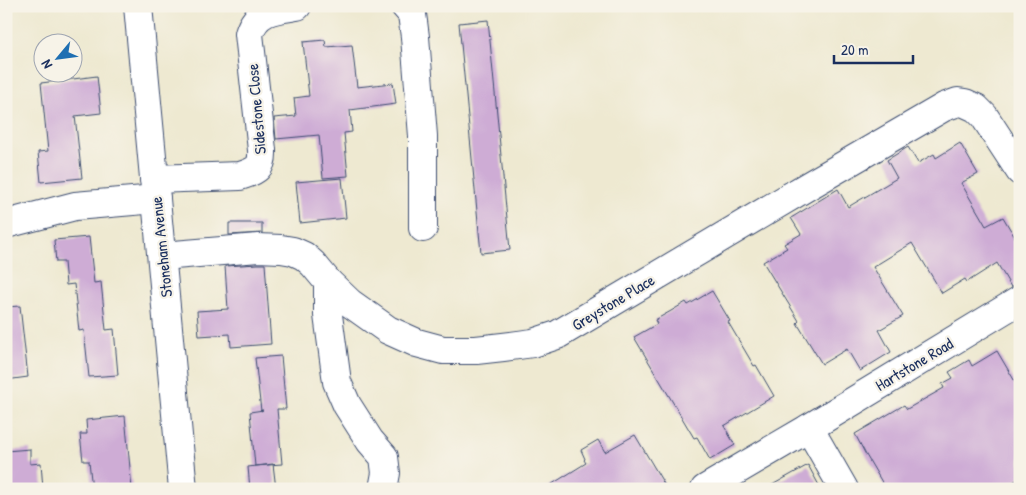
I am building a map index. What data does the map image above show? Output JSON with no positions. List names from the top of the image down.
{
  "streets": {
    "street": [
      "Sidestone Close",
      "Stoneham Avenue",
      "Greystone Place",
      "Hartstone Road"
    ]
  },
  "crossings": [
    ["Sidestone Close", "Stoneham Avenue"],
    ["Stoneham Avenue", "Greystone Place"]
  ],
  "scale_bar": "20 m",
  "north": "bottom left"
}
